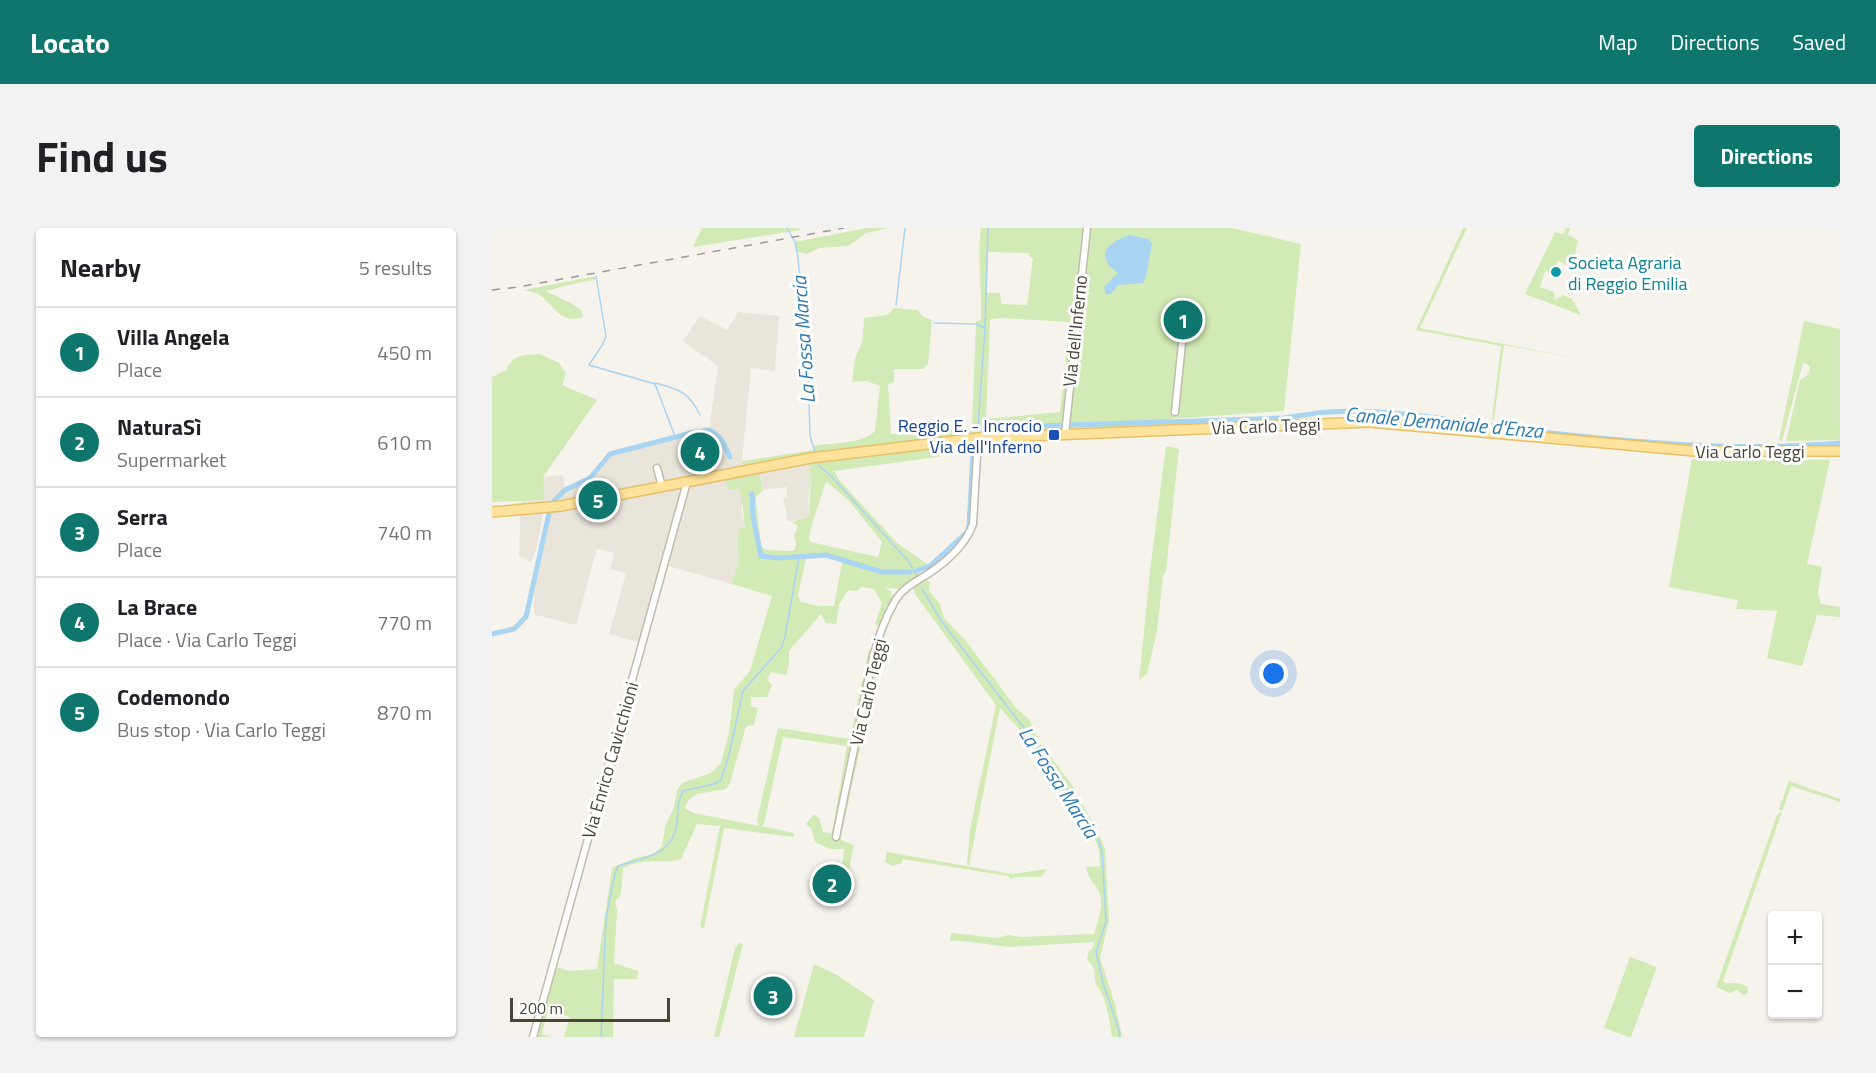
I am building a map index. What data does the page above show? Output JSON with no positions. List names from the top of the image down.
{
  "streets": {
    "main road": ["Via Carlo Teggi"],
    "street": ["Via dell'Inferno", "Via Enrico Cavicchioni"]
  },
  "crossings": [
    ["Via dell'Inferno", "Via Carlo Teggi"],
    ["Via Carlo Teggi", "Via Enrico Cavicchioni"]
  ],
  "water": ["La Fossa Marcia", "Canale Demaniale d'Enza"],
  "places": {
    "other": ["Societa Agraria di Reggio Emilia"],
    "transit": ["Reggio E. - Incrocio Via dell'Inferno"]
  },
  "scale_bar": "200 m",
  "page": {
    "header": "Locato",
    "nav": ["Map", "Directions", "Saved"],
    "title": "Find us",
    "buttons": "Directions",
    "heading": ["Nearby", "5 results"],
    "pins": [
      "1",
      "4",
      "5",
      "2",
      "3"
    ],
    "list": [
      {
        "mark": "1",
        "name": "Villa Angela",
        "note": "Place",
        "value": "450 m"
      },
      {
        "mark": "2",
        "name": "NaturaSì",
        "note": "Supermarket",
        "value": "610 m"
      },
      {
        "mark": "3",
        "name": "Serra",
        "note": "Place",
        "value": "740 m"
      },
      {
        "mark": "4",
        "name": "La Brace",
        "note": "Place · Via Carlo Teggi",
        "value": "770 m"
      },
      {
        "mark": "5",
        "name": "Codemondo",
        "note": "Bus stop · Via Carlo Teggi",
        "value": "870 m"
      }
    ],
    "map_buttons": ["+", "−"],
    "scale": "200 m"
  }
}
